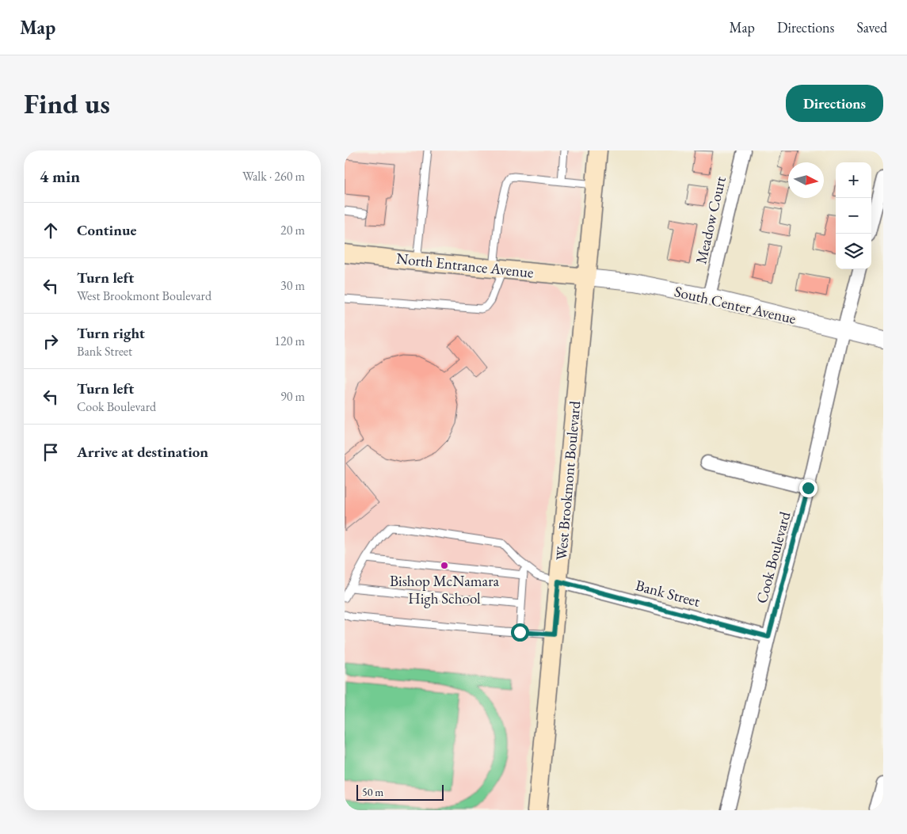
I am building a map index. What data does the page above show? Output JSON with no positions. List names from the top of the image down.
{
  "streets": {
    "main road": ["North Entrance Avenue", "West Brookmont Boulevard"],
    "street": [
      "Meadow Court",
      "South Center Avenue",
      "Cook Boulevard",
      "Bank Street"
    ]
  },
  "crossings": [
    ["Meadow Court", "South Center Avenue"],
    ["North Entrance Avenue", "South Center Avenue"],
    ["North Entrance Avenue", "West Brookmont Boulevard"],
    ["South Center Avenue", "West Brookmont Boulevard"],
    ["South Center Avenue", "Cook Boulevard"],
    ["West Brookmont Boulevard", "Bank Street"],
    ["Cook Boulevard", "Bank Street"]
  ],
  "places": ["Bishop McNamara High School"],
  "scale_bar": "50 m",
  "north": "right",
  "page": {
    "header": "Map",
    "nav": ["Map", "Directions", "Saved"],
    "buttons": "Directions",
    "title": "Find us",
    "heading": ["4 min", "Walk · 260 m"],
    "map_buttons": ["+", "−"],
    "list": [
      ["Continue", "20 m"],
      ["Turn left", "West Brookmont Boulevard", "30 m"],
      ["Turn right", "Bank Street", "120 m"],
      ["Turn left", "Cook Boulevard", "90 m"],
      "Arrive at destination"
    ],
    "scale": "50 m"
  }
}
